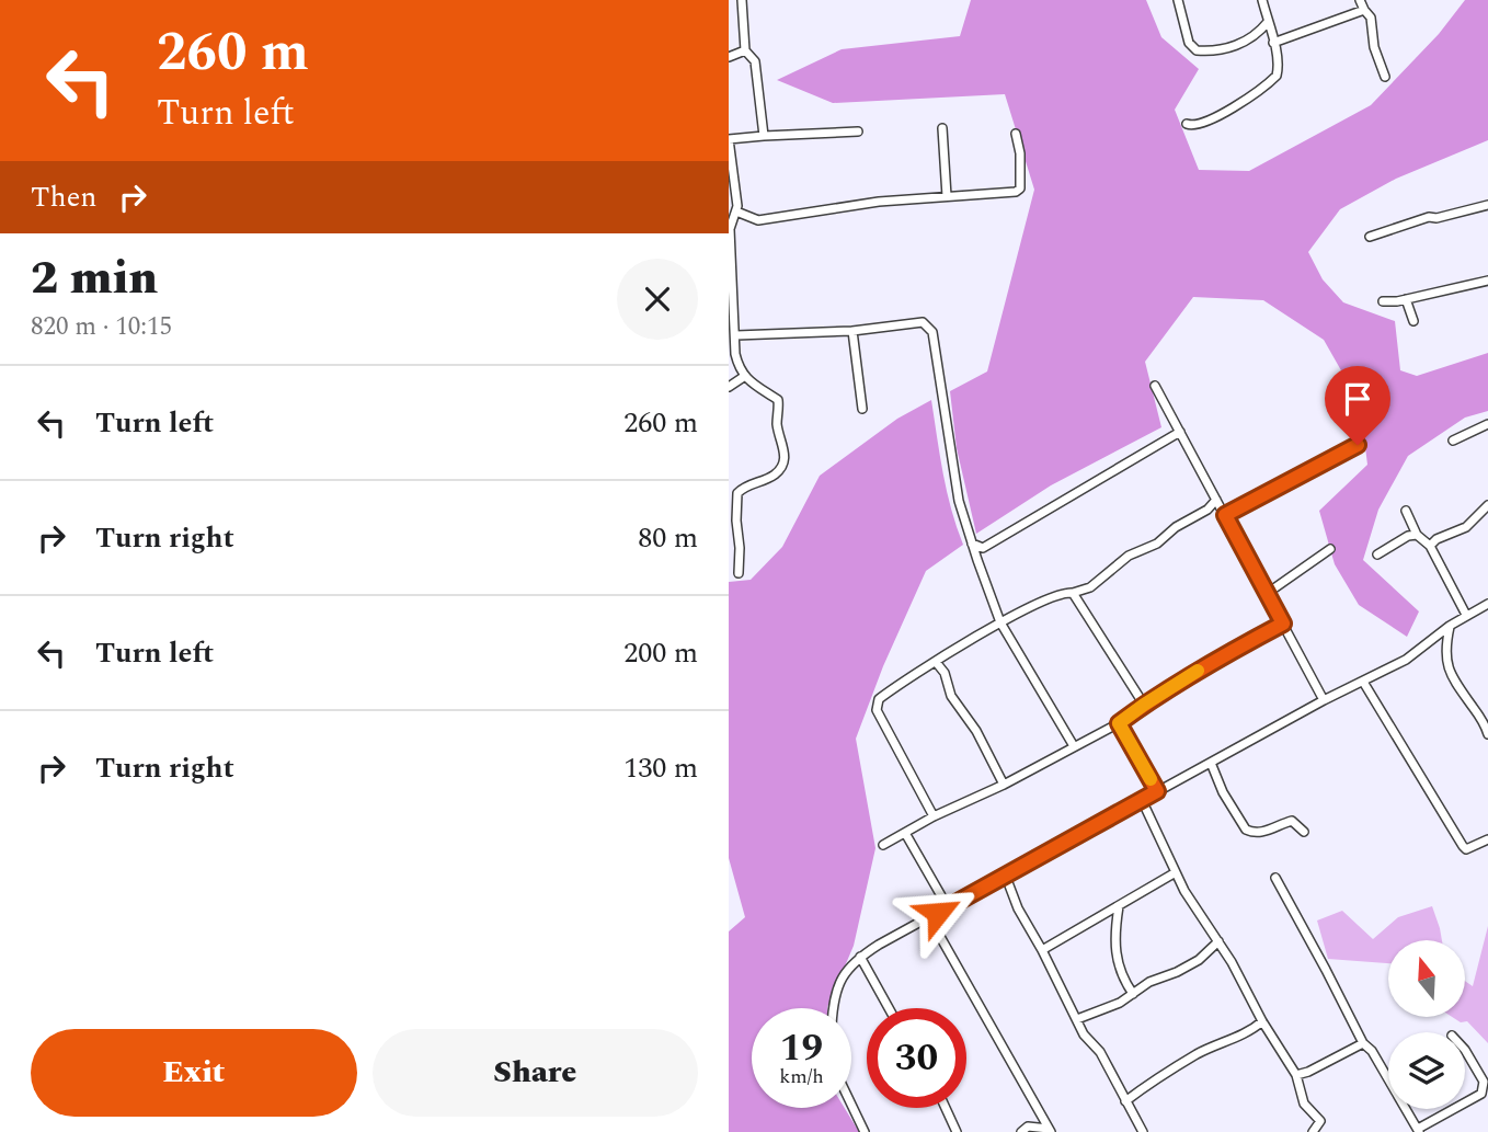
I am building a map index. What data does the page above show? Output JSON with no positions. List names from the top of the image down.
{
  "north": "top",
  "page": {
    "turn": ["260 m", "Turn left"],
    "then": "Then",
    "heading": ["2 min", "820 m · 10:15"],
    "list": [
      {
        "name": "Turn left",
        "value": "260 m"
      },
      {
        "name": "Turn right",
        "value": "80 m"
      },
      {
        "name": "Turn left",
        "value": "200 m"
      },
      {
        "name": "Turn right",
        "value": "130 m"
      }
    ],
    "speed": "19 km/h",
    "limit": "30",
    "buttons": ["Exit", "Share"]
  }
}
